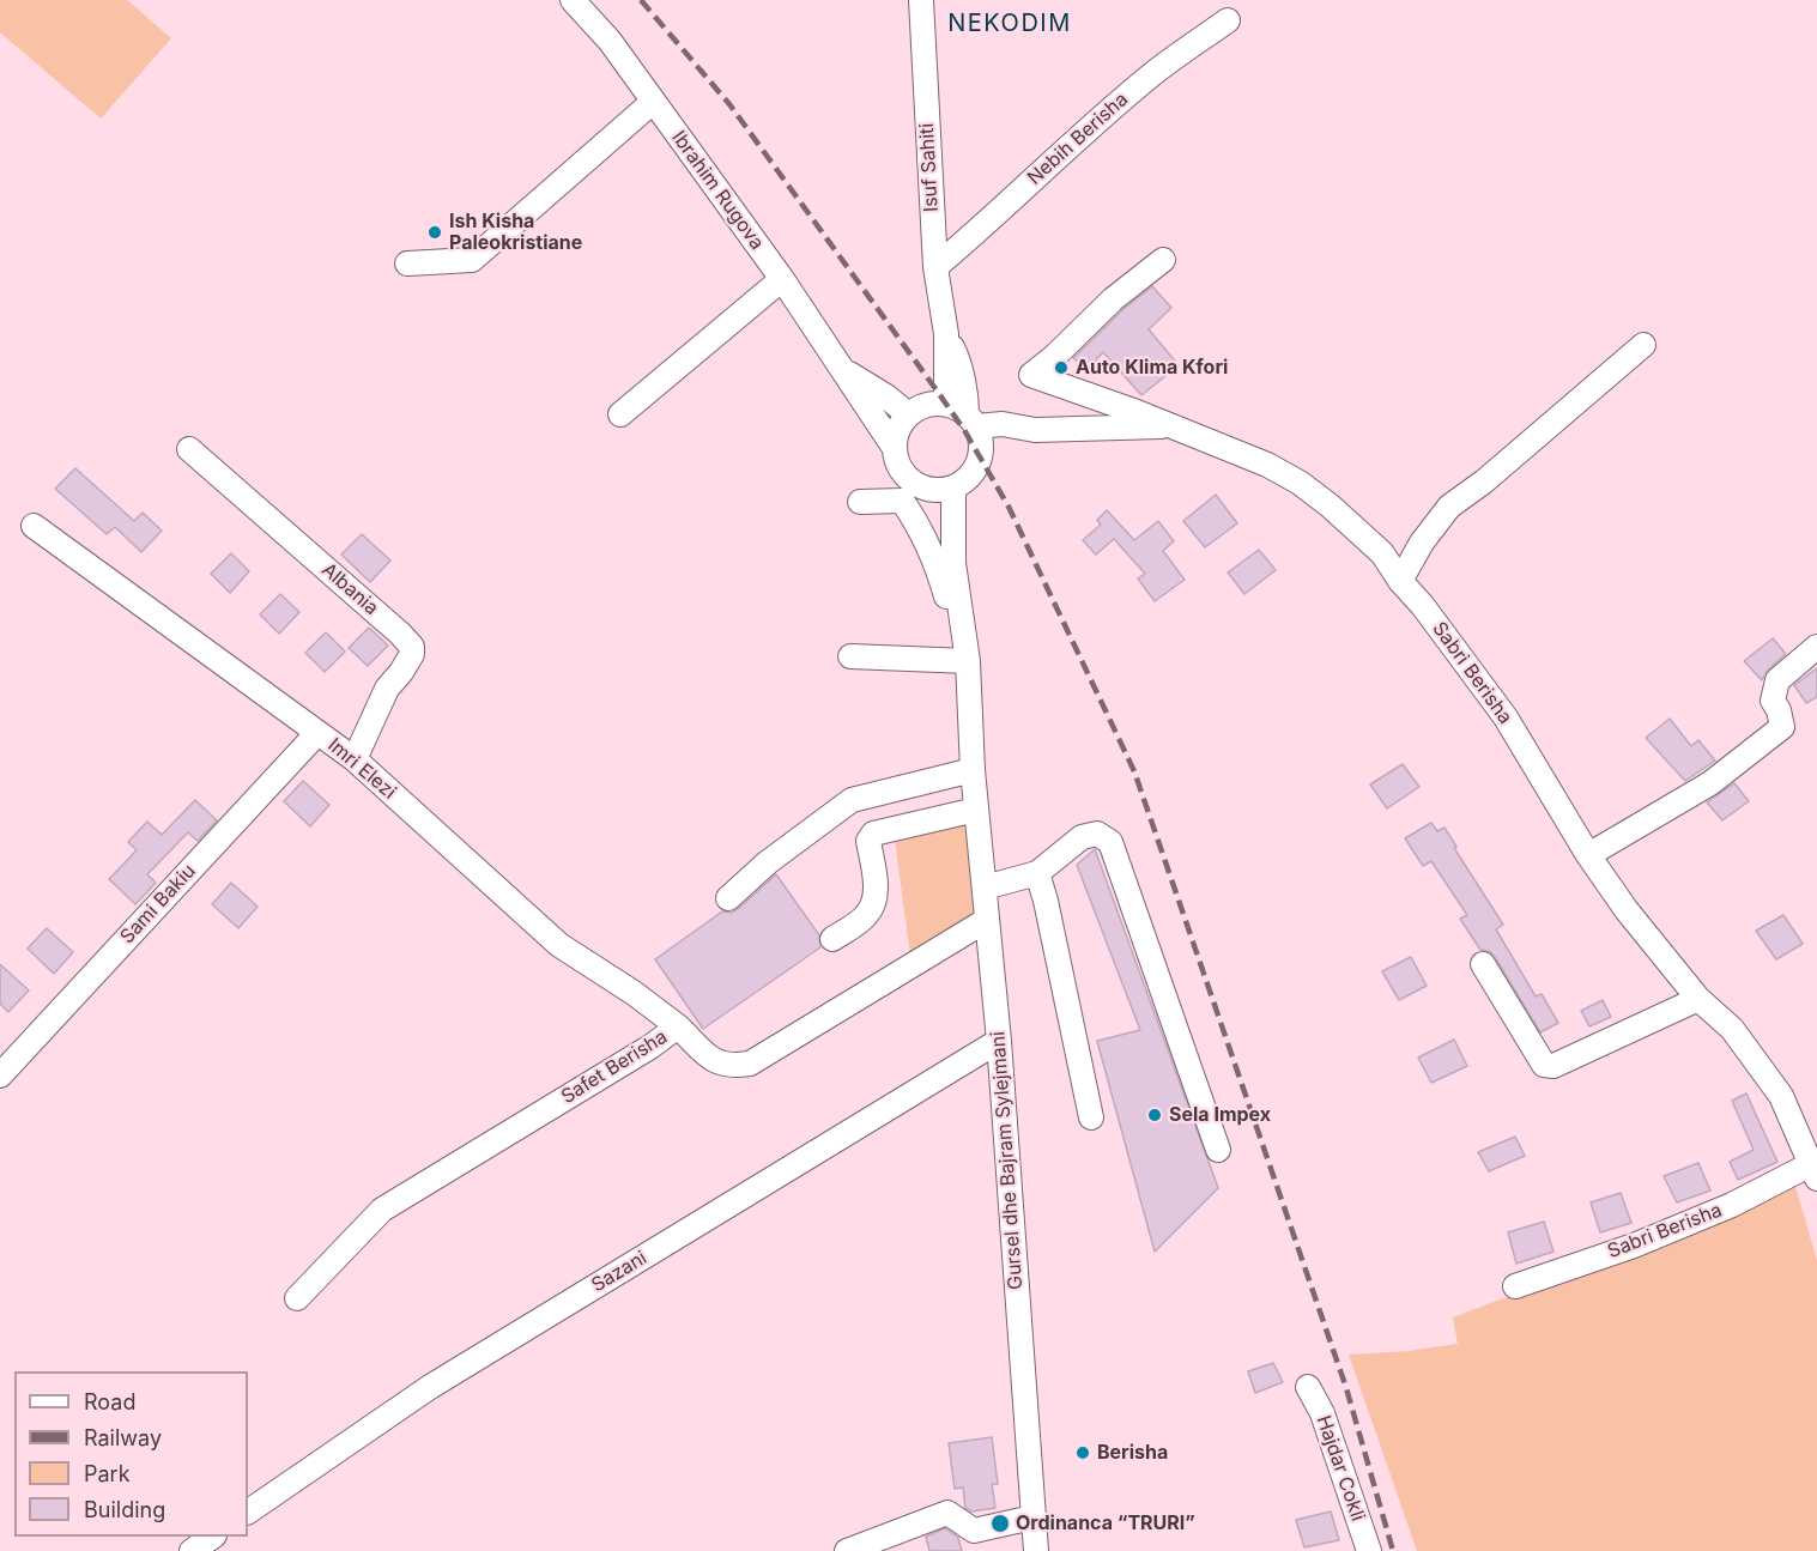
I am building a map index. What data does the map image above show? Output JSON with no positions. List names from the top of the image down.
{
  "streets": {
    "street": [
      "Nebih Berisha",
      "Isuf Sahiti",
      "Ibrahim Rugova",
      "Albania",
      "Sabri Berisha",
      "Imri Elezi",
      "Sami Bakiu",
      "Safet Berisha",
      "Gursel dhe Bajram Sylejmani",
      "Sazani",
      "Hajdar Cokli"
    ]
  },
  "crossings": [
    ["Nebih Berisha", "Isuf Sahiti"],
    ["Isuf Sahiti", "Ibrahim Rugova"],
    ["Isuf Sahiti", "Sabri Berisha"],
    ["Isuf Sahiti", "Gursel dhe Bajram Sylejmani"],
    ["Ibrahim Rugova", "Sabri Berisha"],
    ["Ibrahim Rugova", "Gursel dhe Bajram Sylejmani"],
    ["Albania", "Imri Elezi"],
    ["Sabri Berisha", "Gursel dhe Bajram Sylejmani"],
    ["Imri Elezi", "Sami Bakiu"],
    ["Imri Elezi", "Safet Berisha"],
    ["Safet Berisha", "Gursel dhe Bajram Sylejmani"],
    ["Gursel dhe Bajram Sylejmani", "Sazani"]
  ],
  "districts": ["NEKODIM"],
  "places": [
    "Ish Kisha Paleokristiane",
    "Auto Klima Kfori",
    "Sela Impex",
    "Berisha",
    "Ordinanca “TRURI”"
  ],
  "legend": [
    "Road",
    "Railway",
    "Park",
    "Building"
  ]
}
